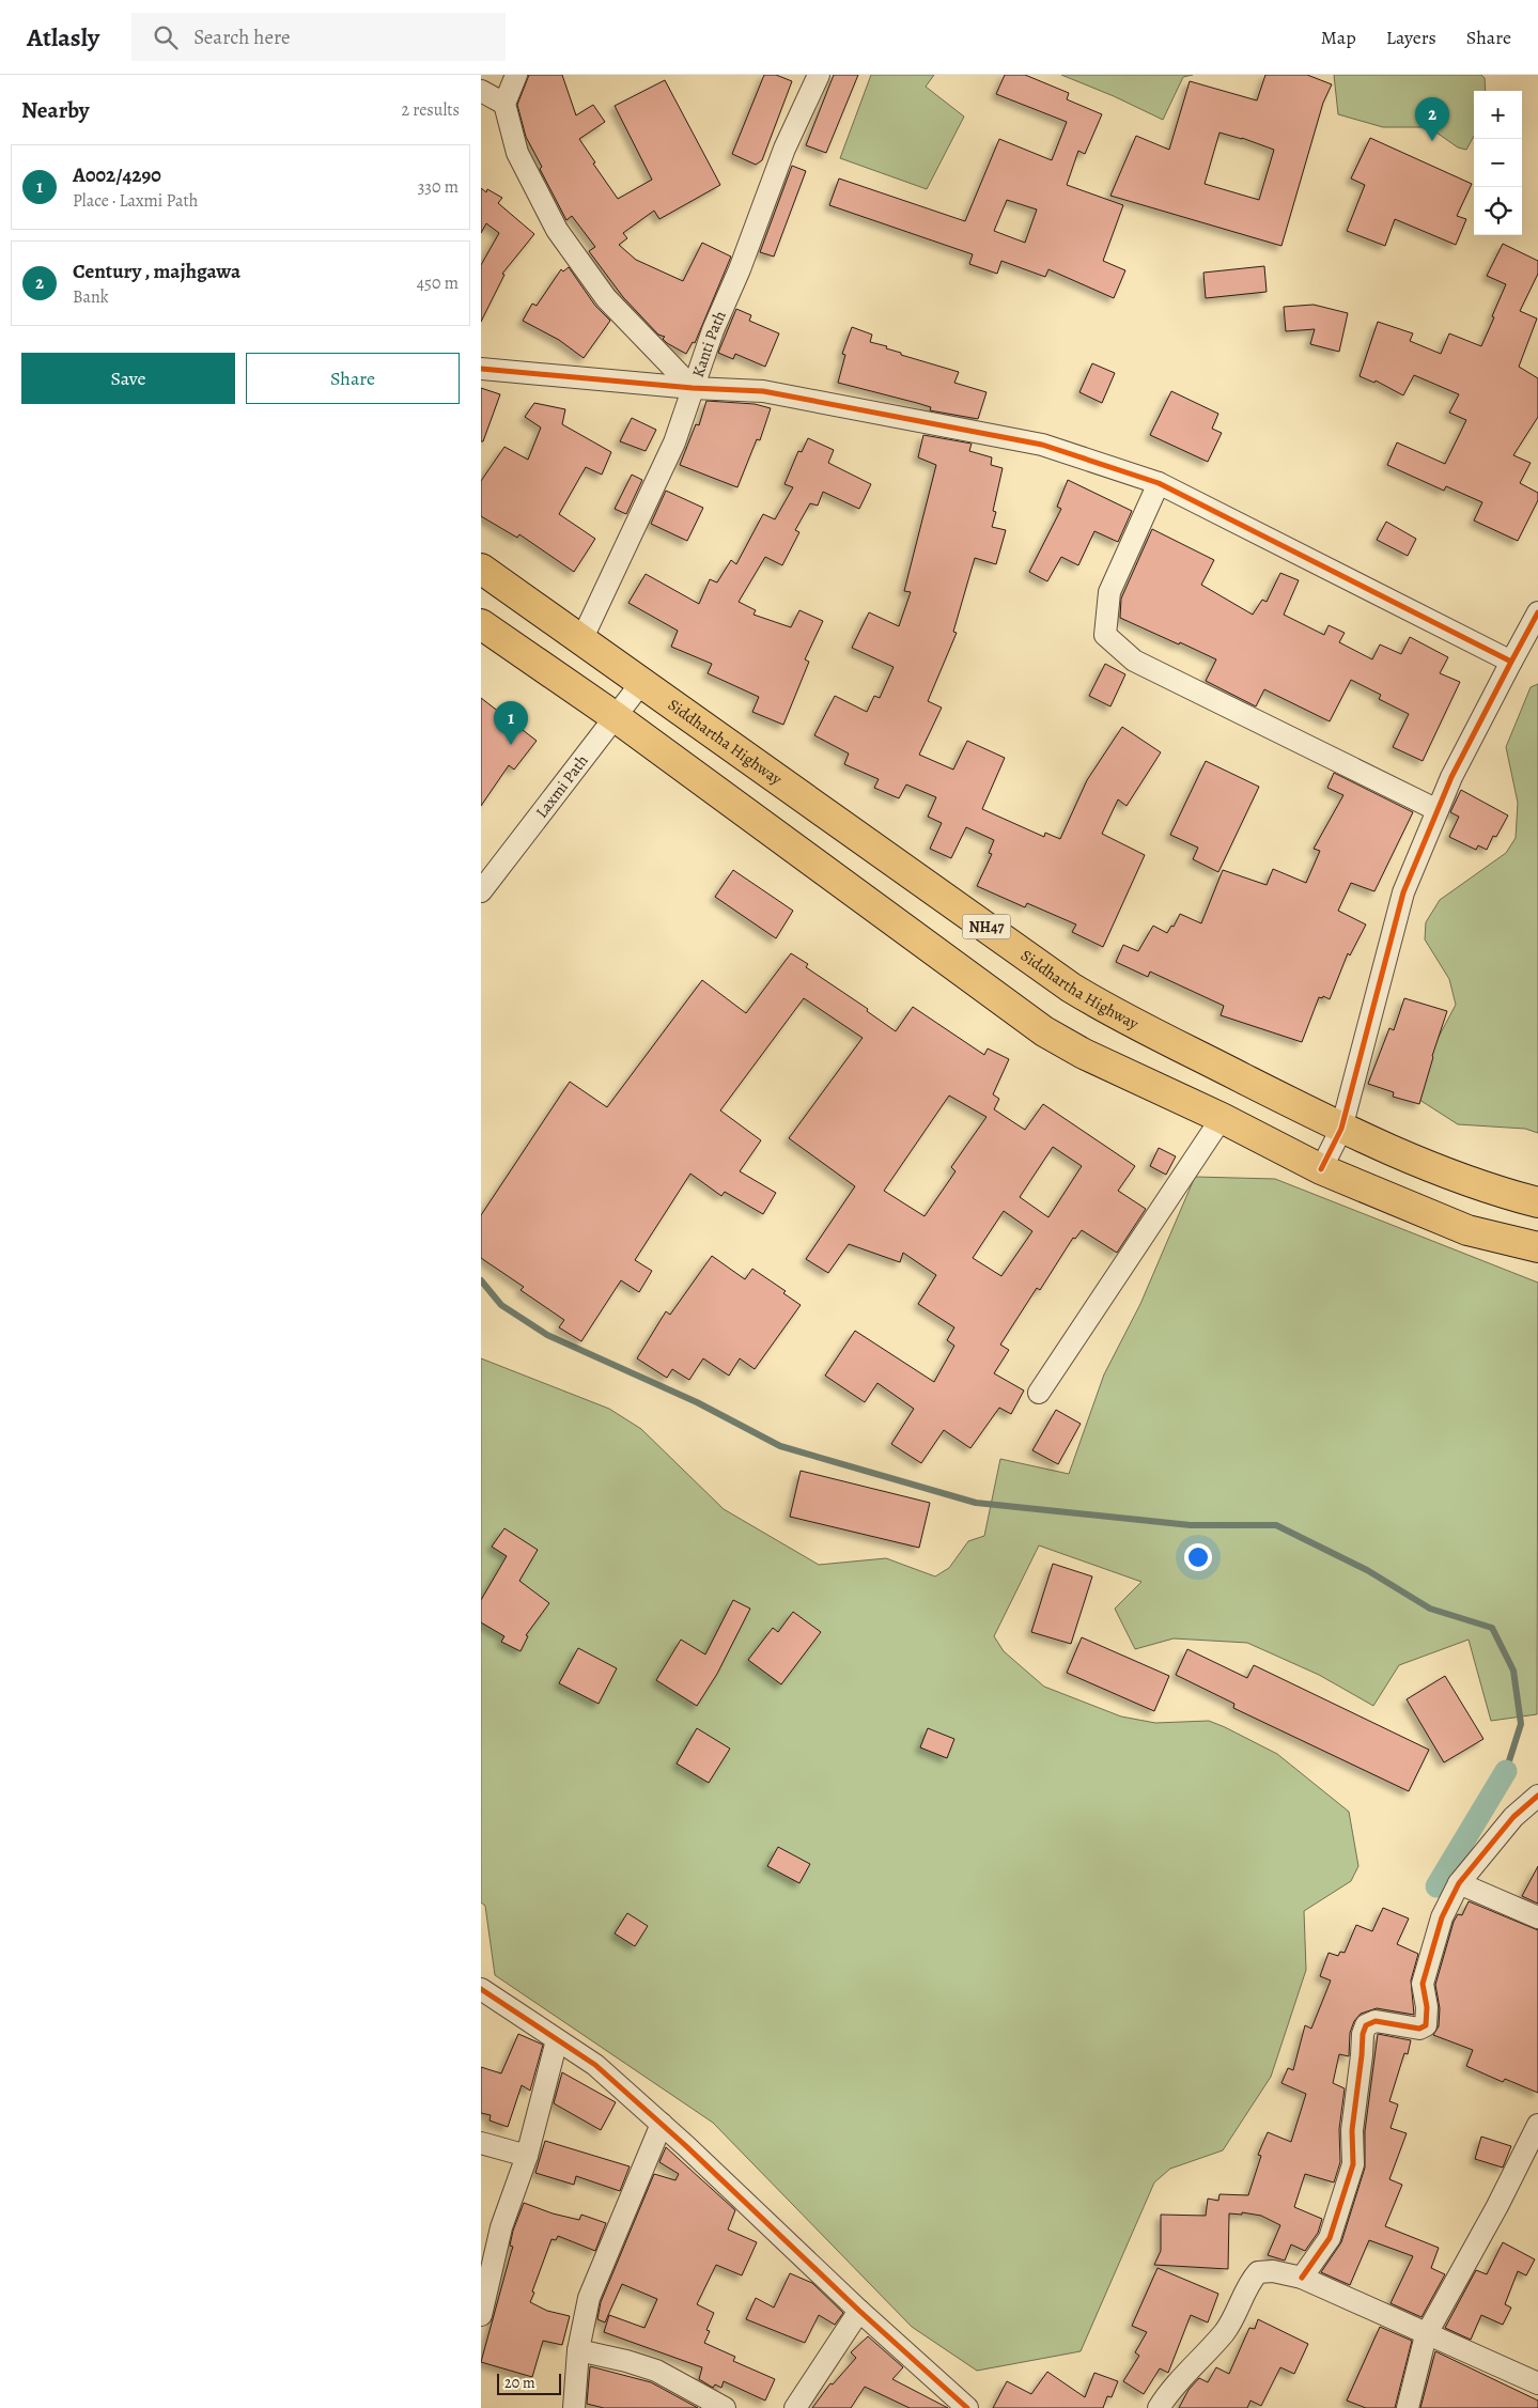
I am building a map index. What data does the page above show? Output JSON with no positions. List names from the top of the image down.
{
  "streets": {
    "highway": ["Siddhartha Highway", "NH47"],
    "street": ["Kanti Path", "Laxmi Path"]
  },
  "crossings": [
    ["Kanti Path", "Siddhartha Highway"],
    ["Siddhartha Highway", "Laxmi Path"]
  ],
  "scale_bar": "20 m",
  "page": {
    "header": "Atlasly",
    "search": "Search here",
    "nav": ["Map", "Layers", "Share"],
    "heading": ["Nearby", "2 results"],
    "map_buttons": ["+", "−"],
    "pins": ["2", "1"],
    "list": [
      {
        "mark": "1",
        "name": "A002/4290",
        "note": "Place · Laxmi Path",
        "value": "330 m"
      },
      {
        "mark": "2",
        "name": "Century , majhgawa",
        "note": "Bank",
        "value": "450 m"
      }
    ],
    "buttons": ["Save", "Share"],
    "scale": "20 m"
  }
}
